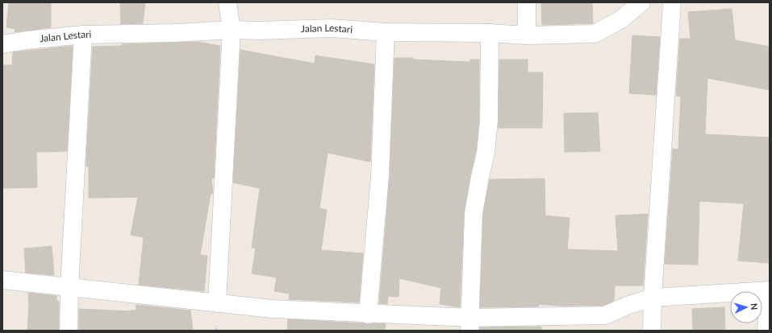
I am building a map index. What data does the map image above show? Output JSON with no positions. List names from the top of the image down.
{
  "streets": {
    "street": ["Jalan Lestari"]
  },
  "north": "right"
}
